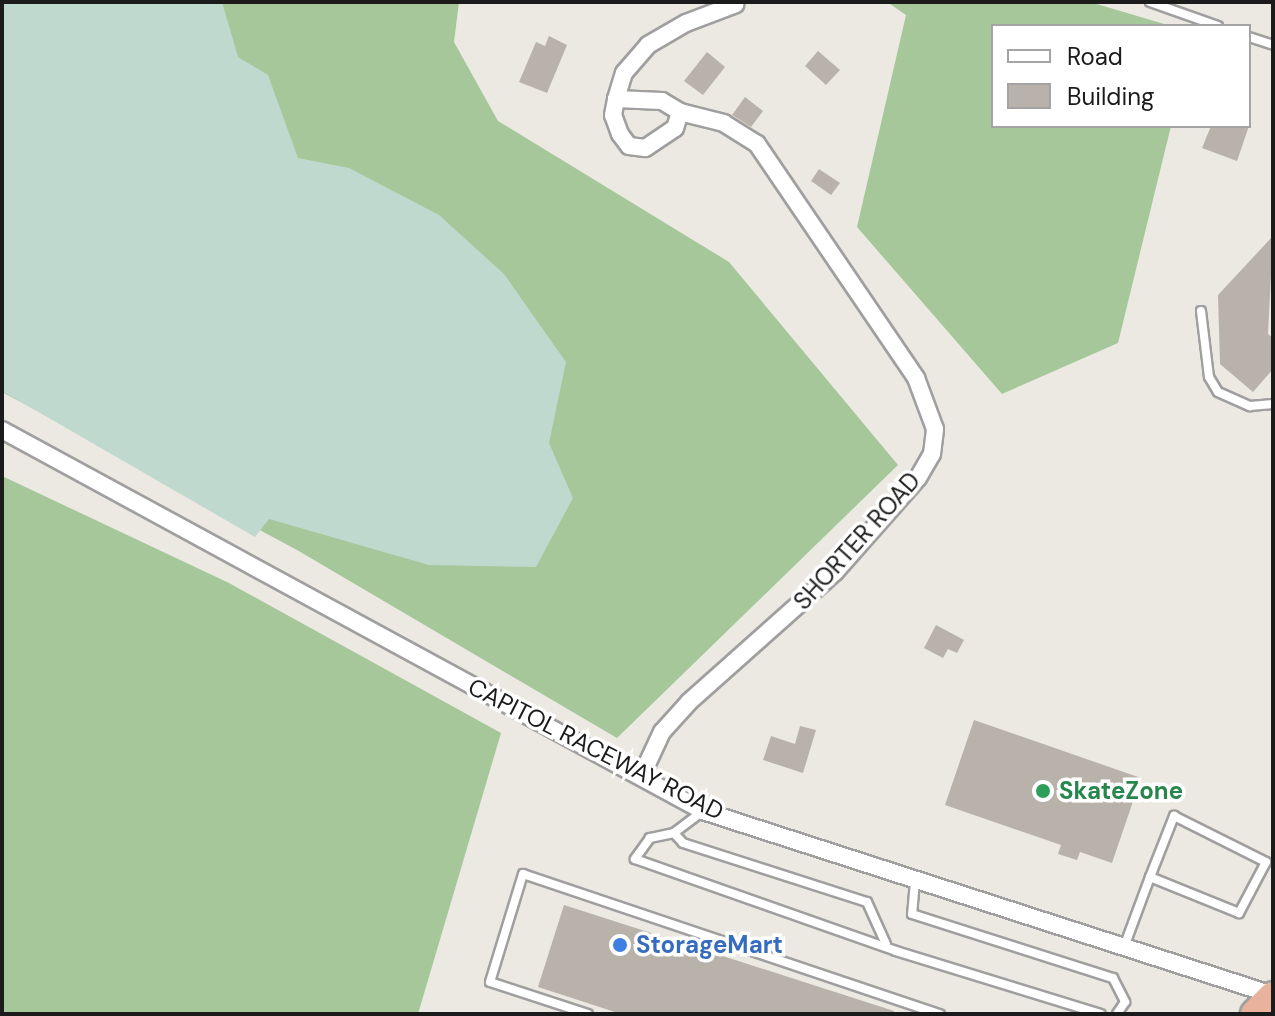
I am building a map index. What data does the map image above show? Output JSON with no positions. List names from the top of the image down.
{
  "streets": {
    "street": ["SHORTER ROAD", "CAPITOL RACEWAY ROAD"]
  },
  "crossings": [
    ["SHORTER ROAD", "CAPITOL RACEWAY ROAD"]
  ],
  "places": ["SkateZone", "StorageMart"],
  "legend": ["Road", "Building"]
}
